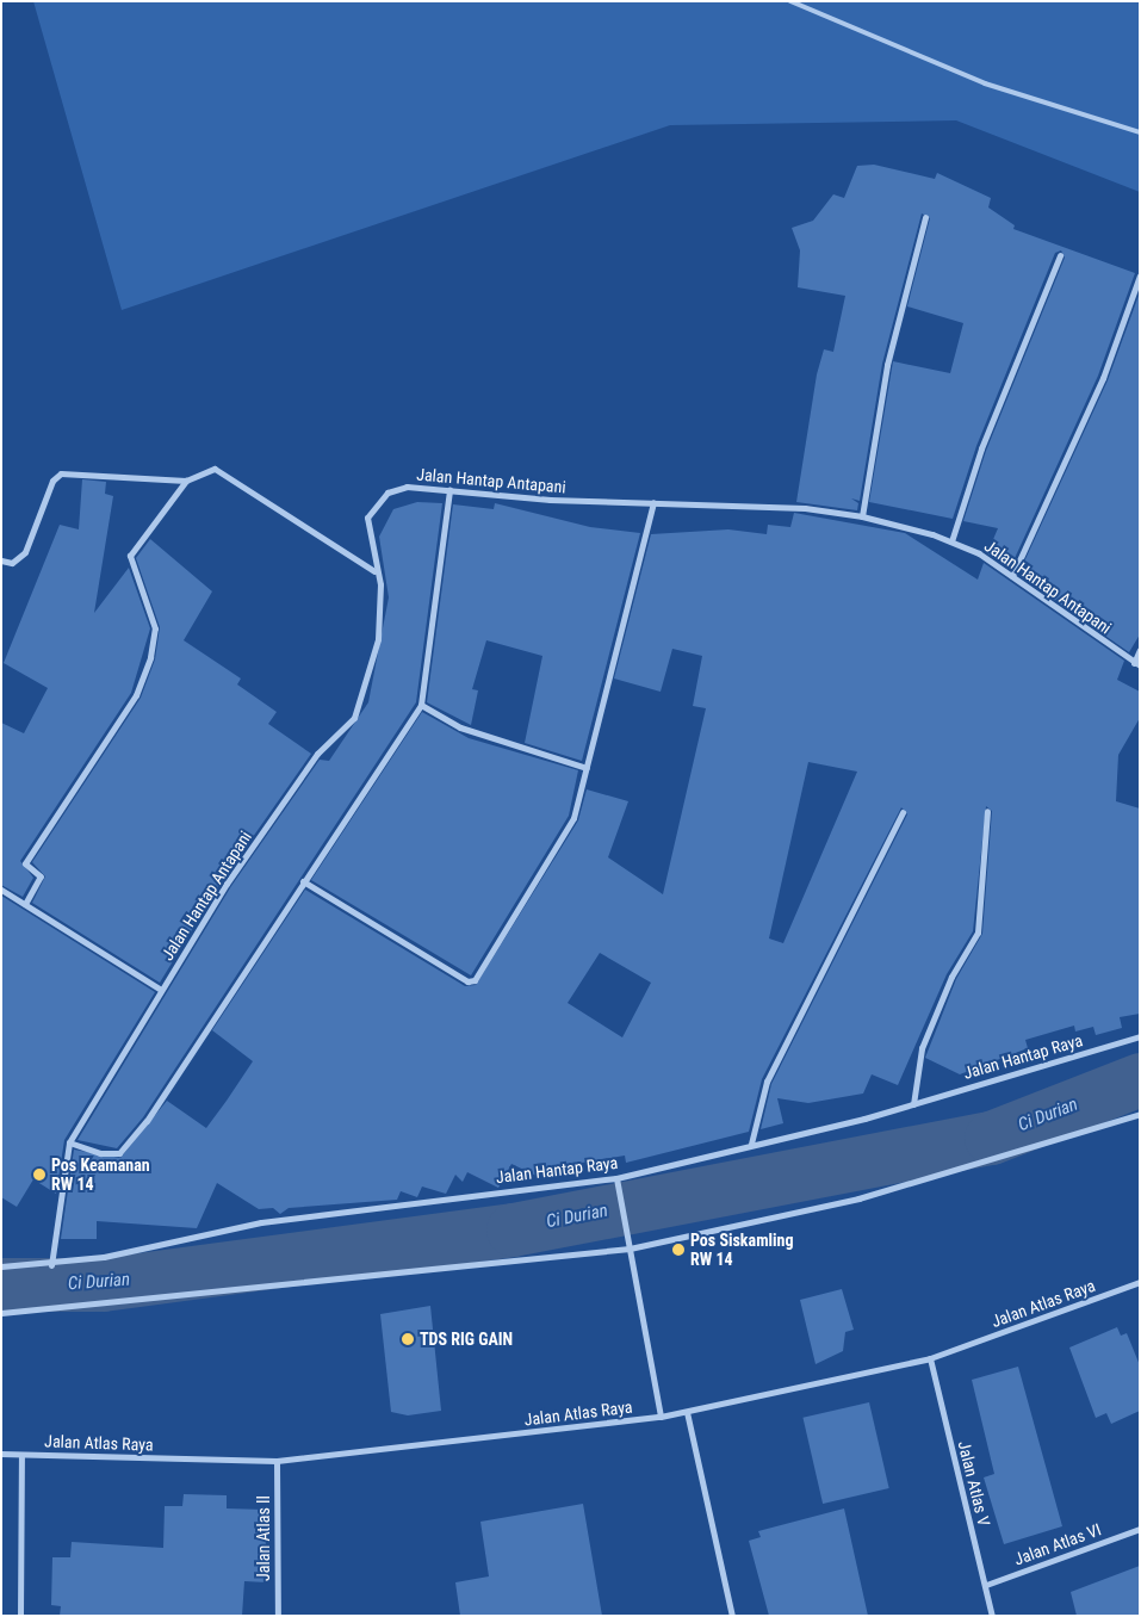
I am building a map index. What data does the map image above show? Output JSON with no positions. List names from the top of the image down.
{
  "streets": {
    "street": [
      "Jalan Hantap Antapani",
      "Jalan Hantap Raya",
      "Jalan Atlas Raya",
      "Jalan Atlas V",
      "Jalan Atlas II",
      "Jalan Atlas VI"
    ]
  },
  "crossings": [
    ["Jalan Hantap Antapani", "Jalan Hantap Raya"],
    ["Jalan Atlas Raya", "Jalan Atlas V"],
    ["Jalan Atlas Raya", "Jalan Atlas II"],
    ["Jalan Atlas V", "Jalan Atlas VI"]
  ],
  "water": ["Ci Durian"],
  "places": ["Pos Keamanan RW 14", "Pos Siskamling RW 14", "TDS RIG GAIN"]
}
